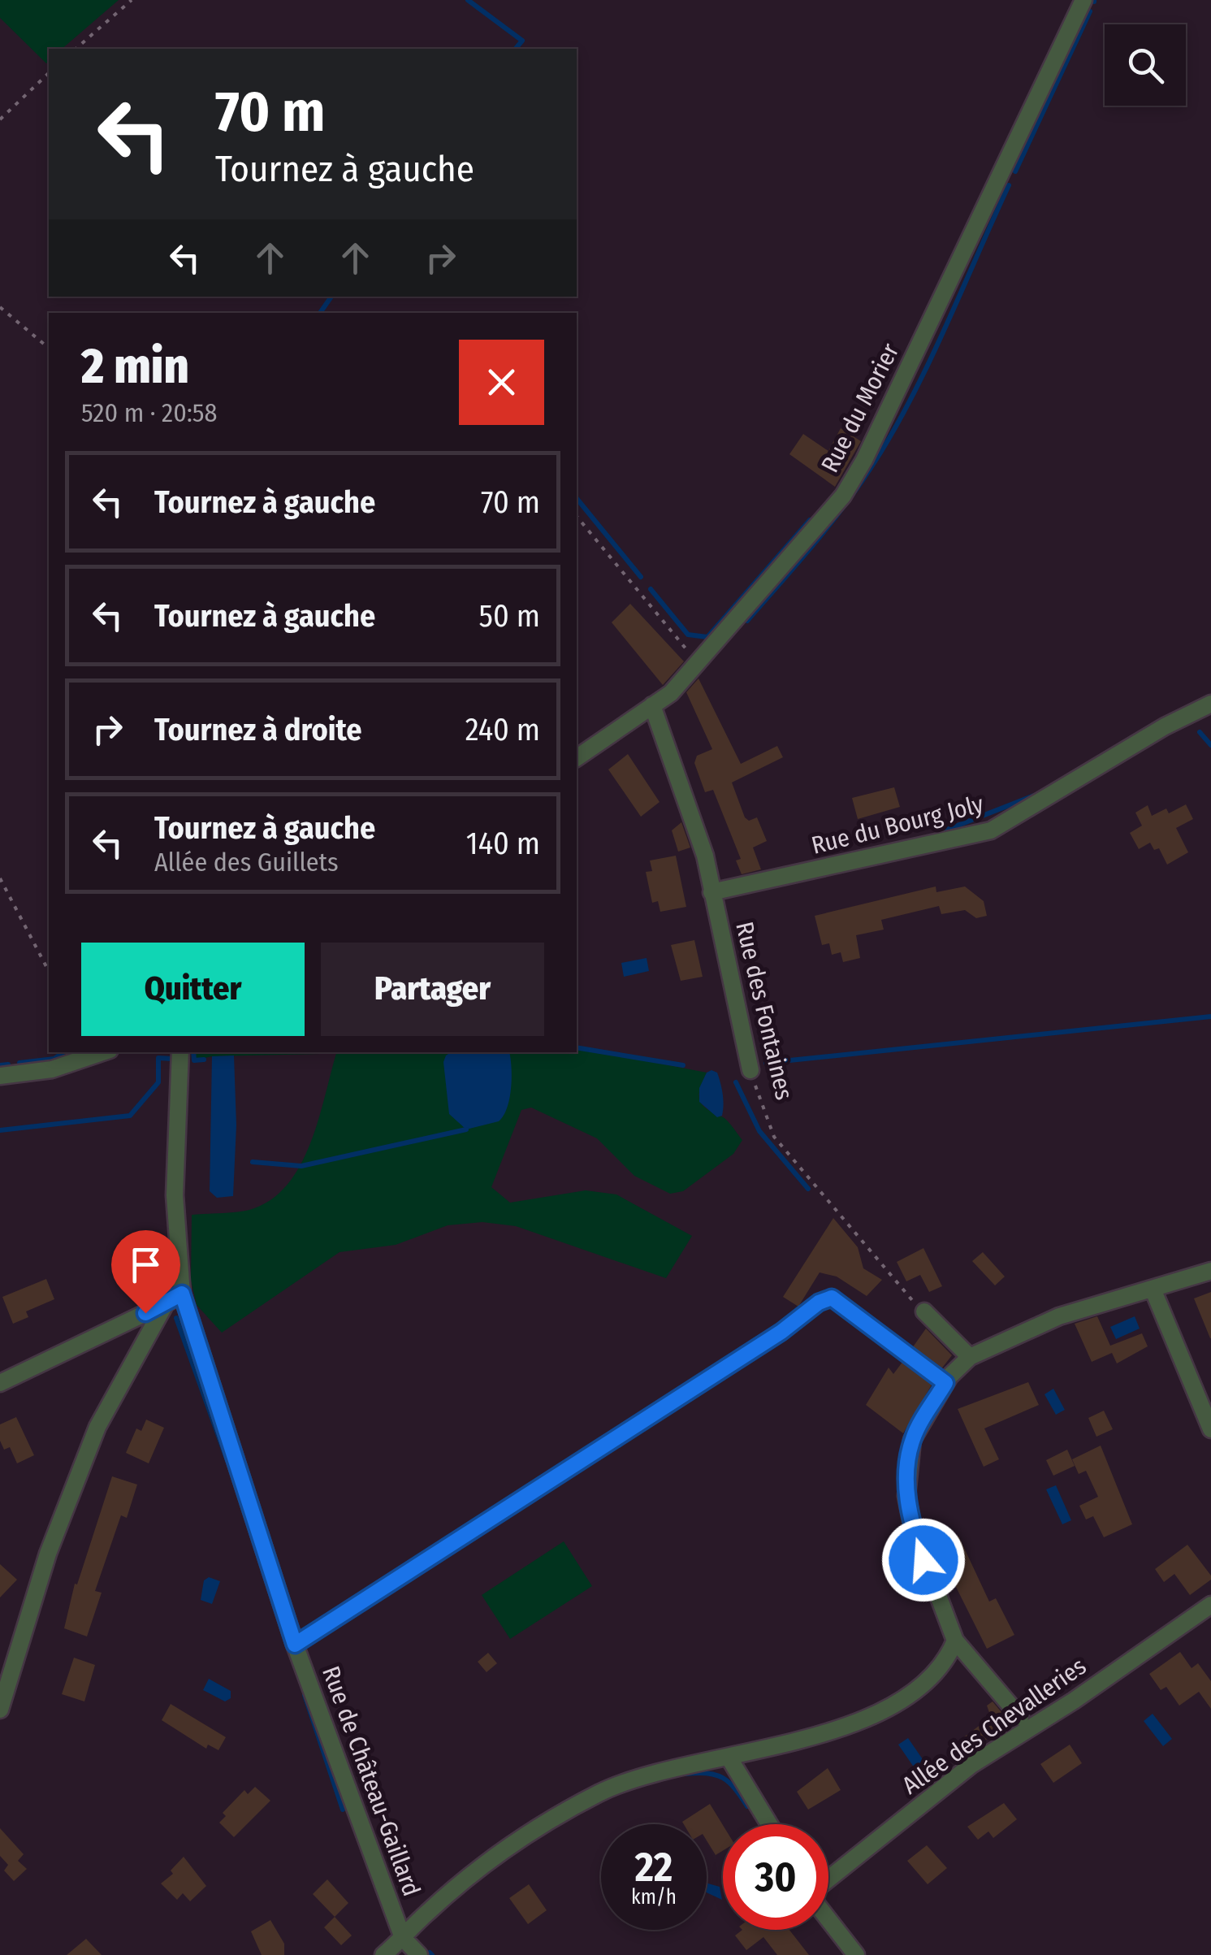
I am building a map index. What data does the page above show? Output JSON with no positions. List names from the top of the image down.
{
  "streets": {
    "street": [
      "Rue du Morier",
      "Rue du Bourg Joly",
      "Rue des Fontaines",
      "Allée des Chevalleries",
      "Rue de Château-Gaillard"
    ]
  },
  "crossings": [
    ["Rue du Morier", "Rue des Fontaines"],
    ["Rue du Bourg Joly", "Rue des Fontaines"]
  ],
  "page": {
    "turn": ["70 m", "Tournez à gauche"],
    "heading": ["2 min", "520 m · 20:58"],
    "list": [
      {
        "name": "Tournez à gauche",
        "value": "70 m"
      },
      {
        "name": "Tournez à gauche",
        "value": "50 m"
      },
      {
        "name": "Tournez à droite",
        "value": "240 m"
      },
      {
        "name": "Tournez à gauche",
        "note": "Allée des Guillets",
        "value": "140 m"
      }
    ],
    "buttons": ["Quitter", "Partager"],
    "speed": "22 km/h",
    "limit": "30"
  }
}
